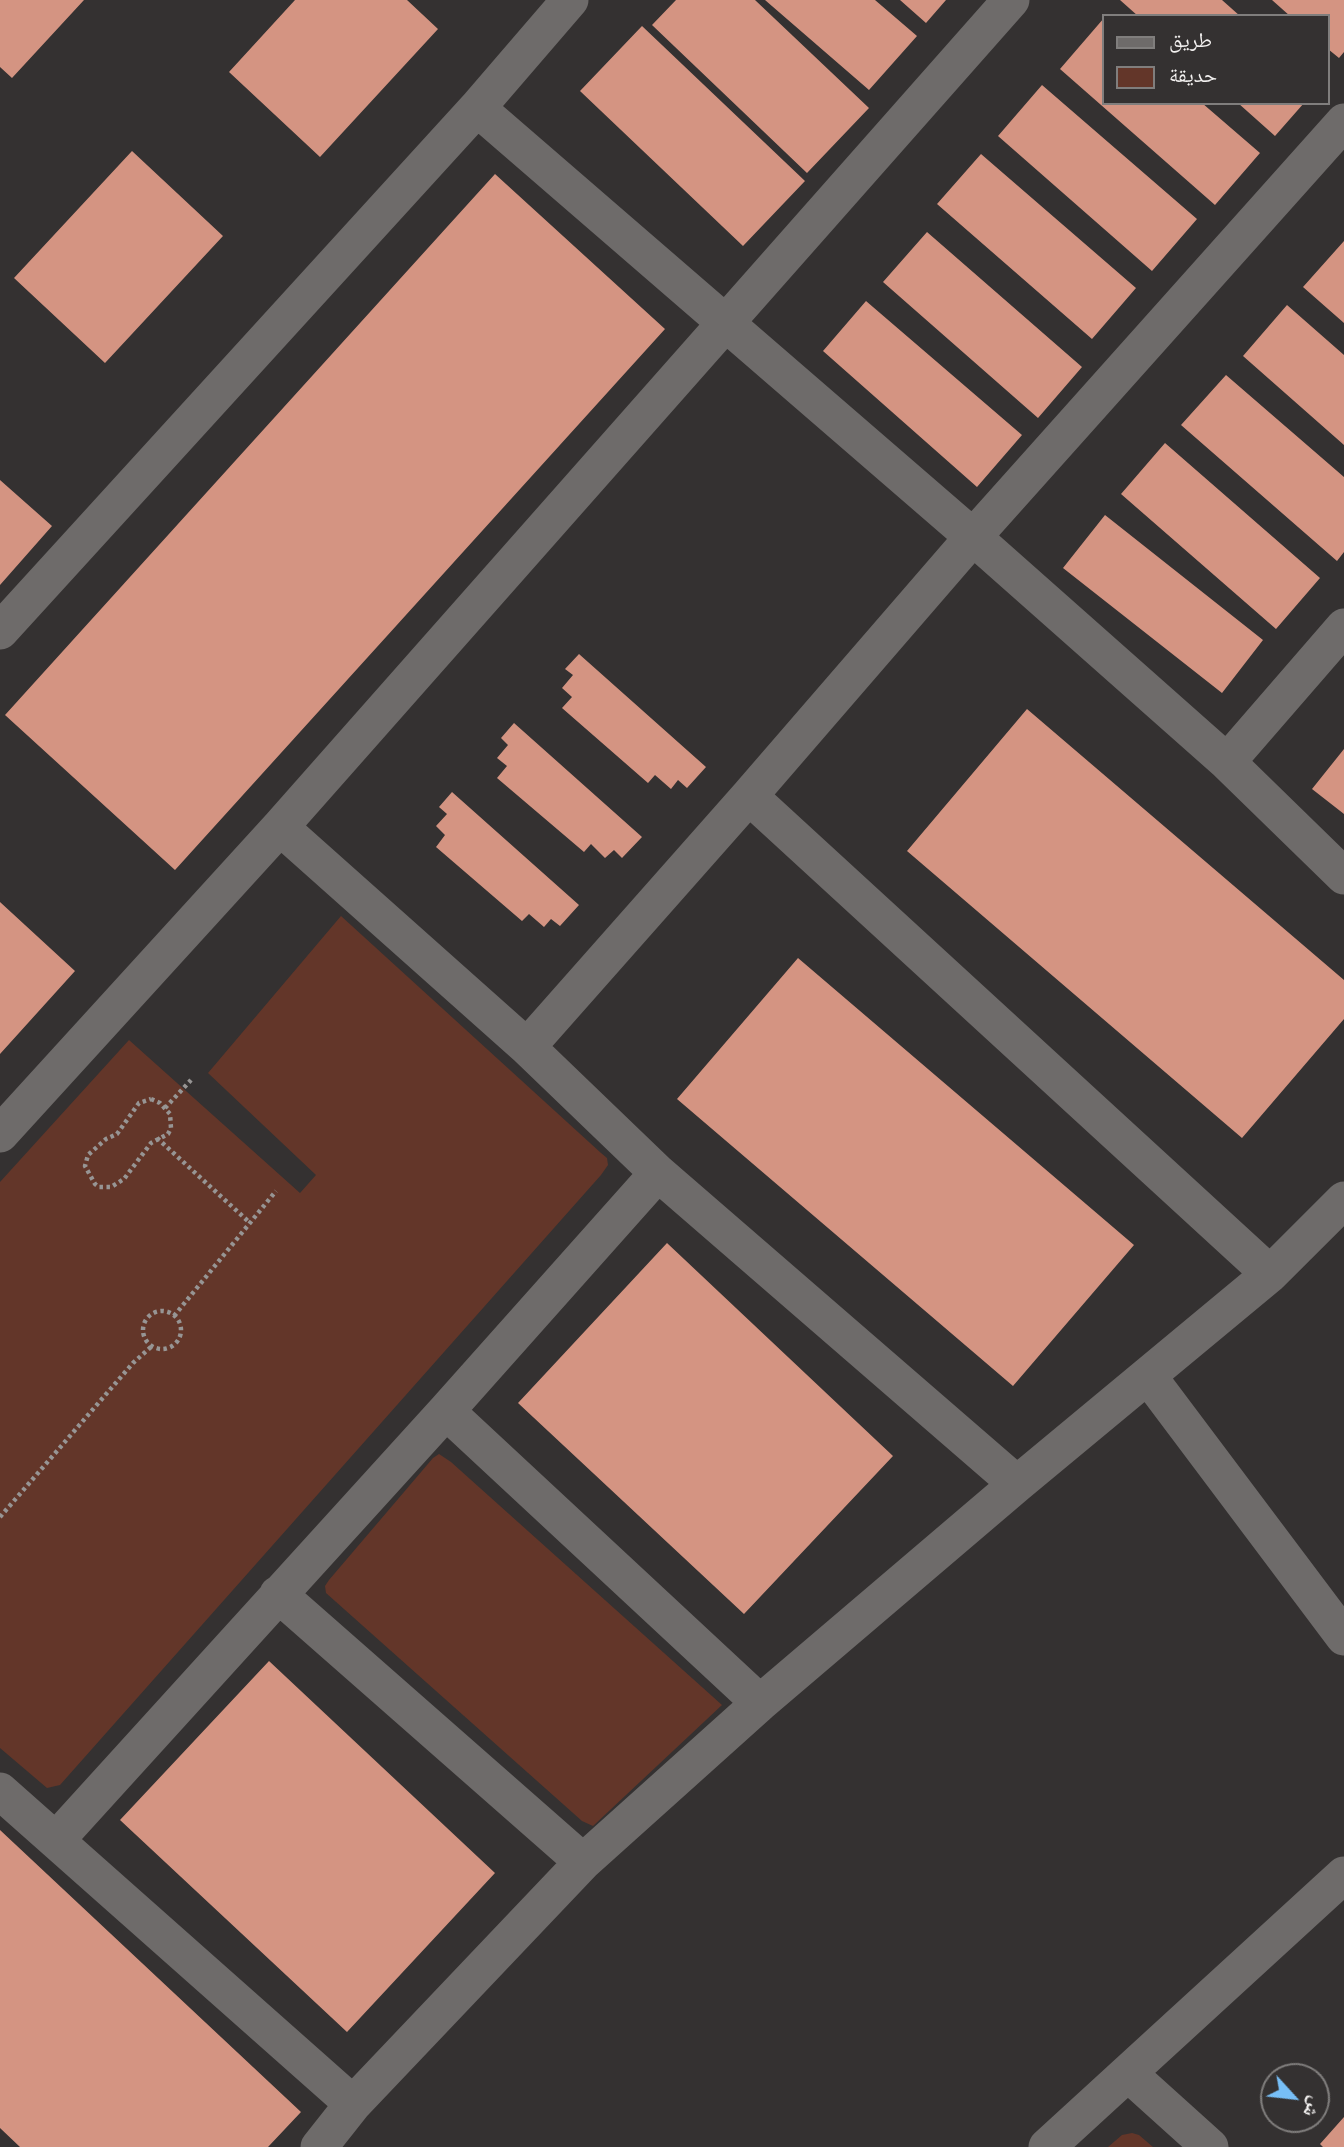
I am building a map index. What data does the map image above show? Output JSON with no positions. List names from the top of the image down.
{
  "legend": ["طريق", "حديقة"],
  "north": "bottom right"
}
